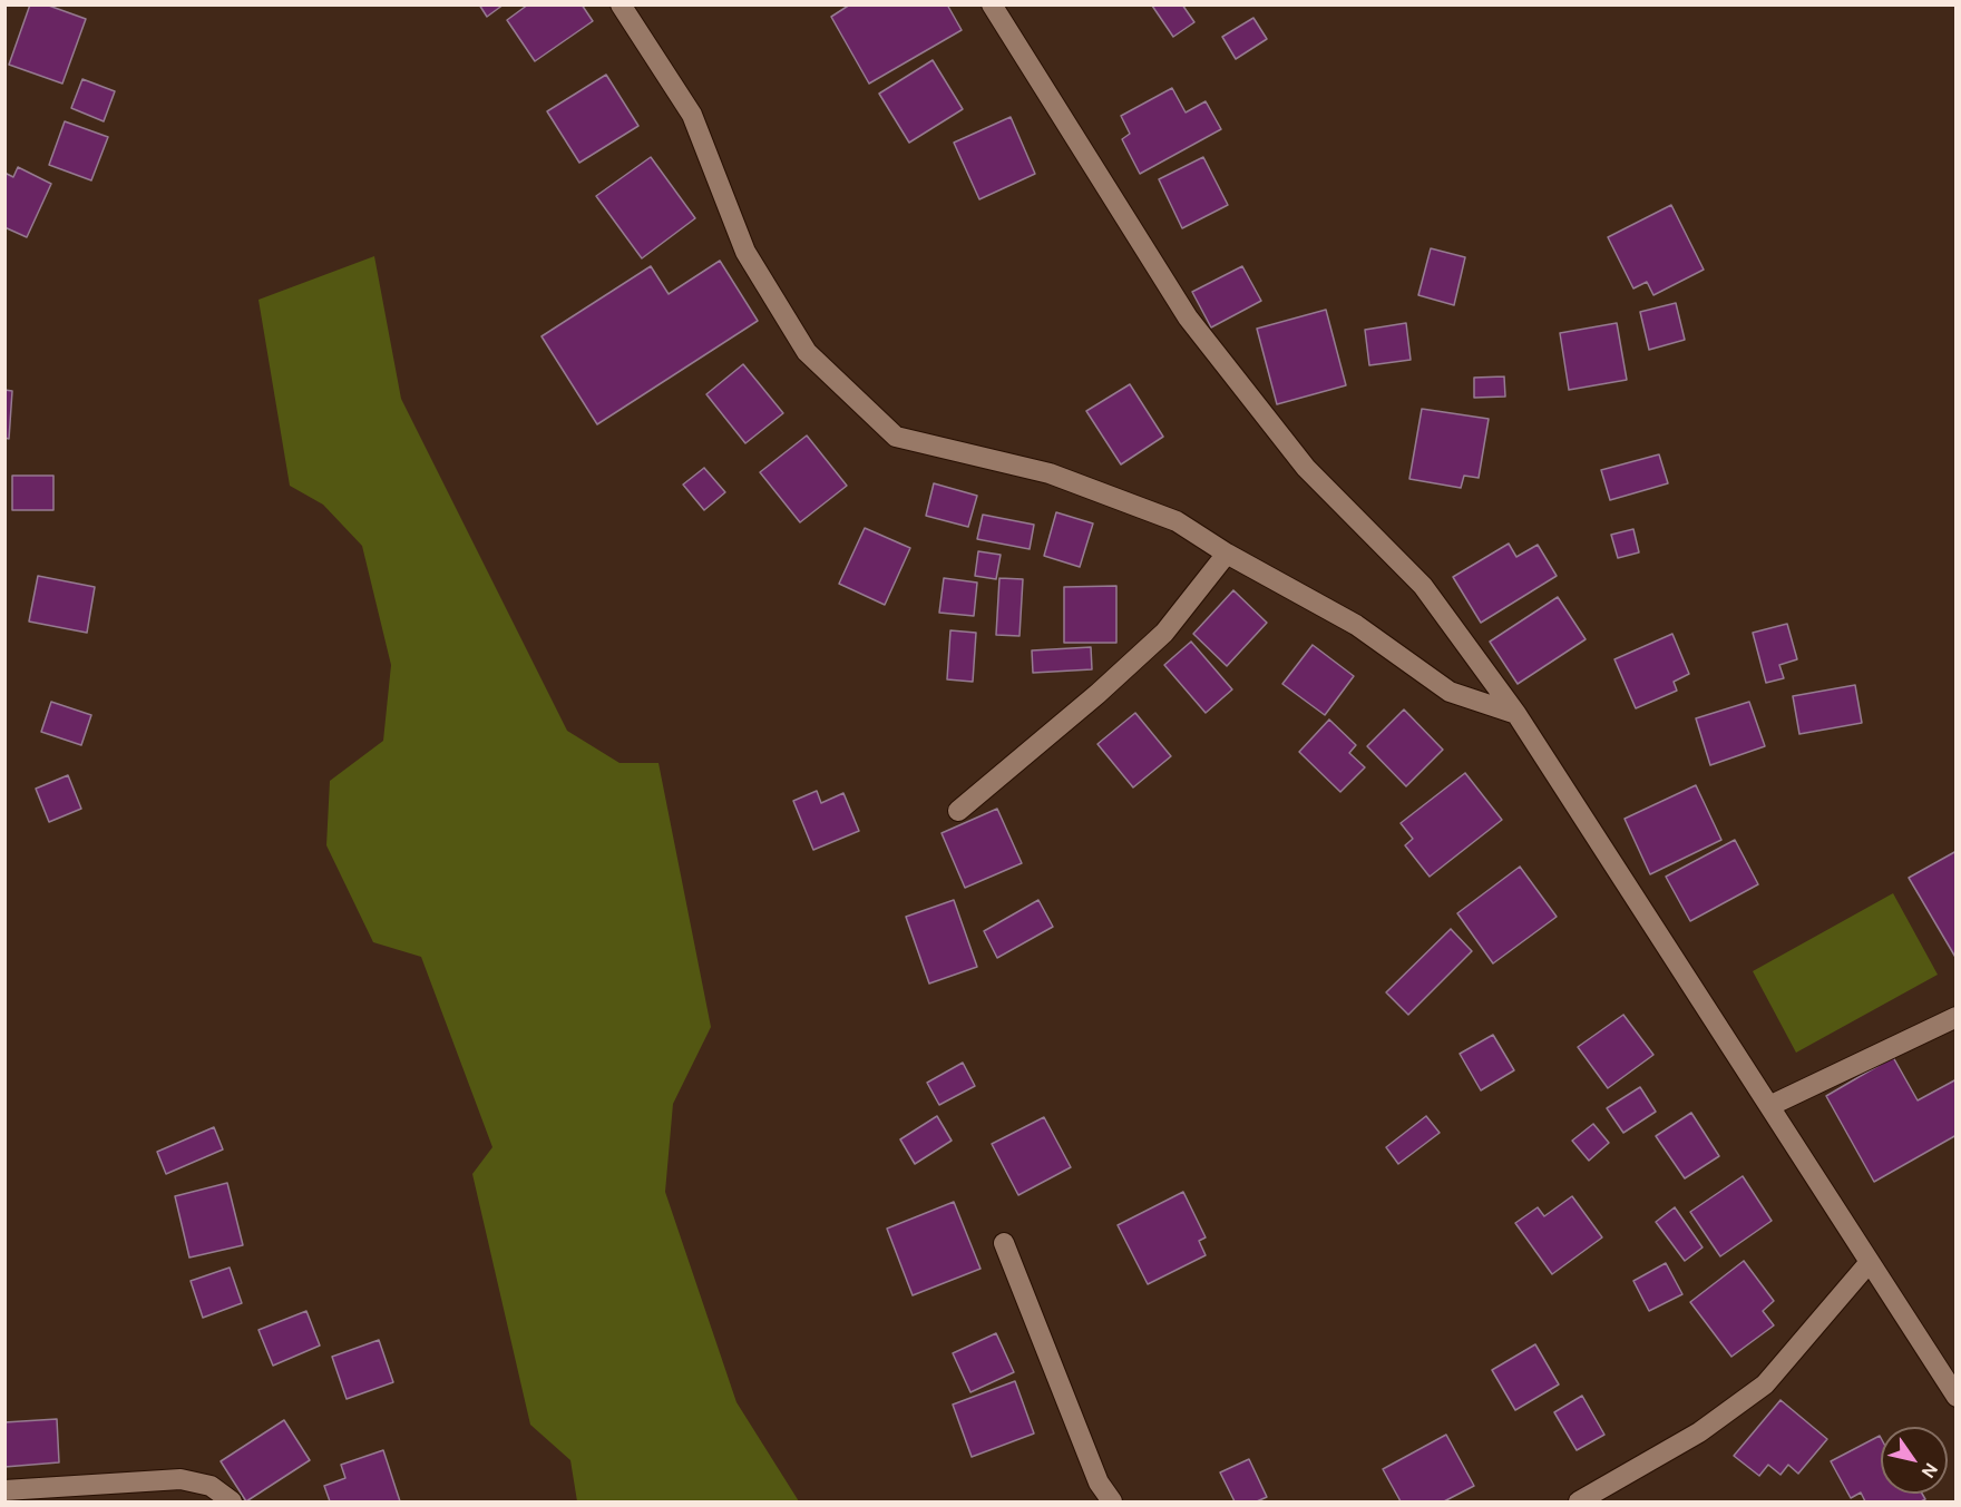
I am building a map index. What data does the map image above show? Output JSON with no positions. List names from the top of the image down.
{
  "north": "bottom right"
}
